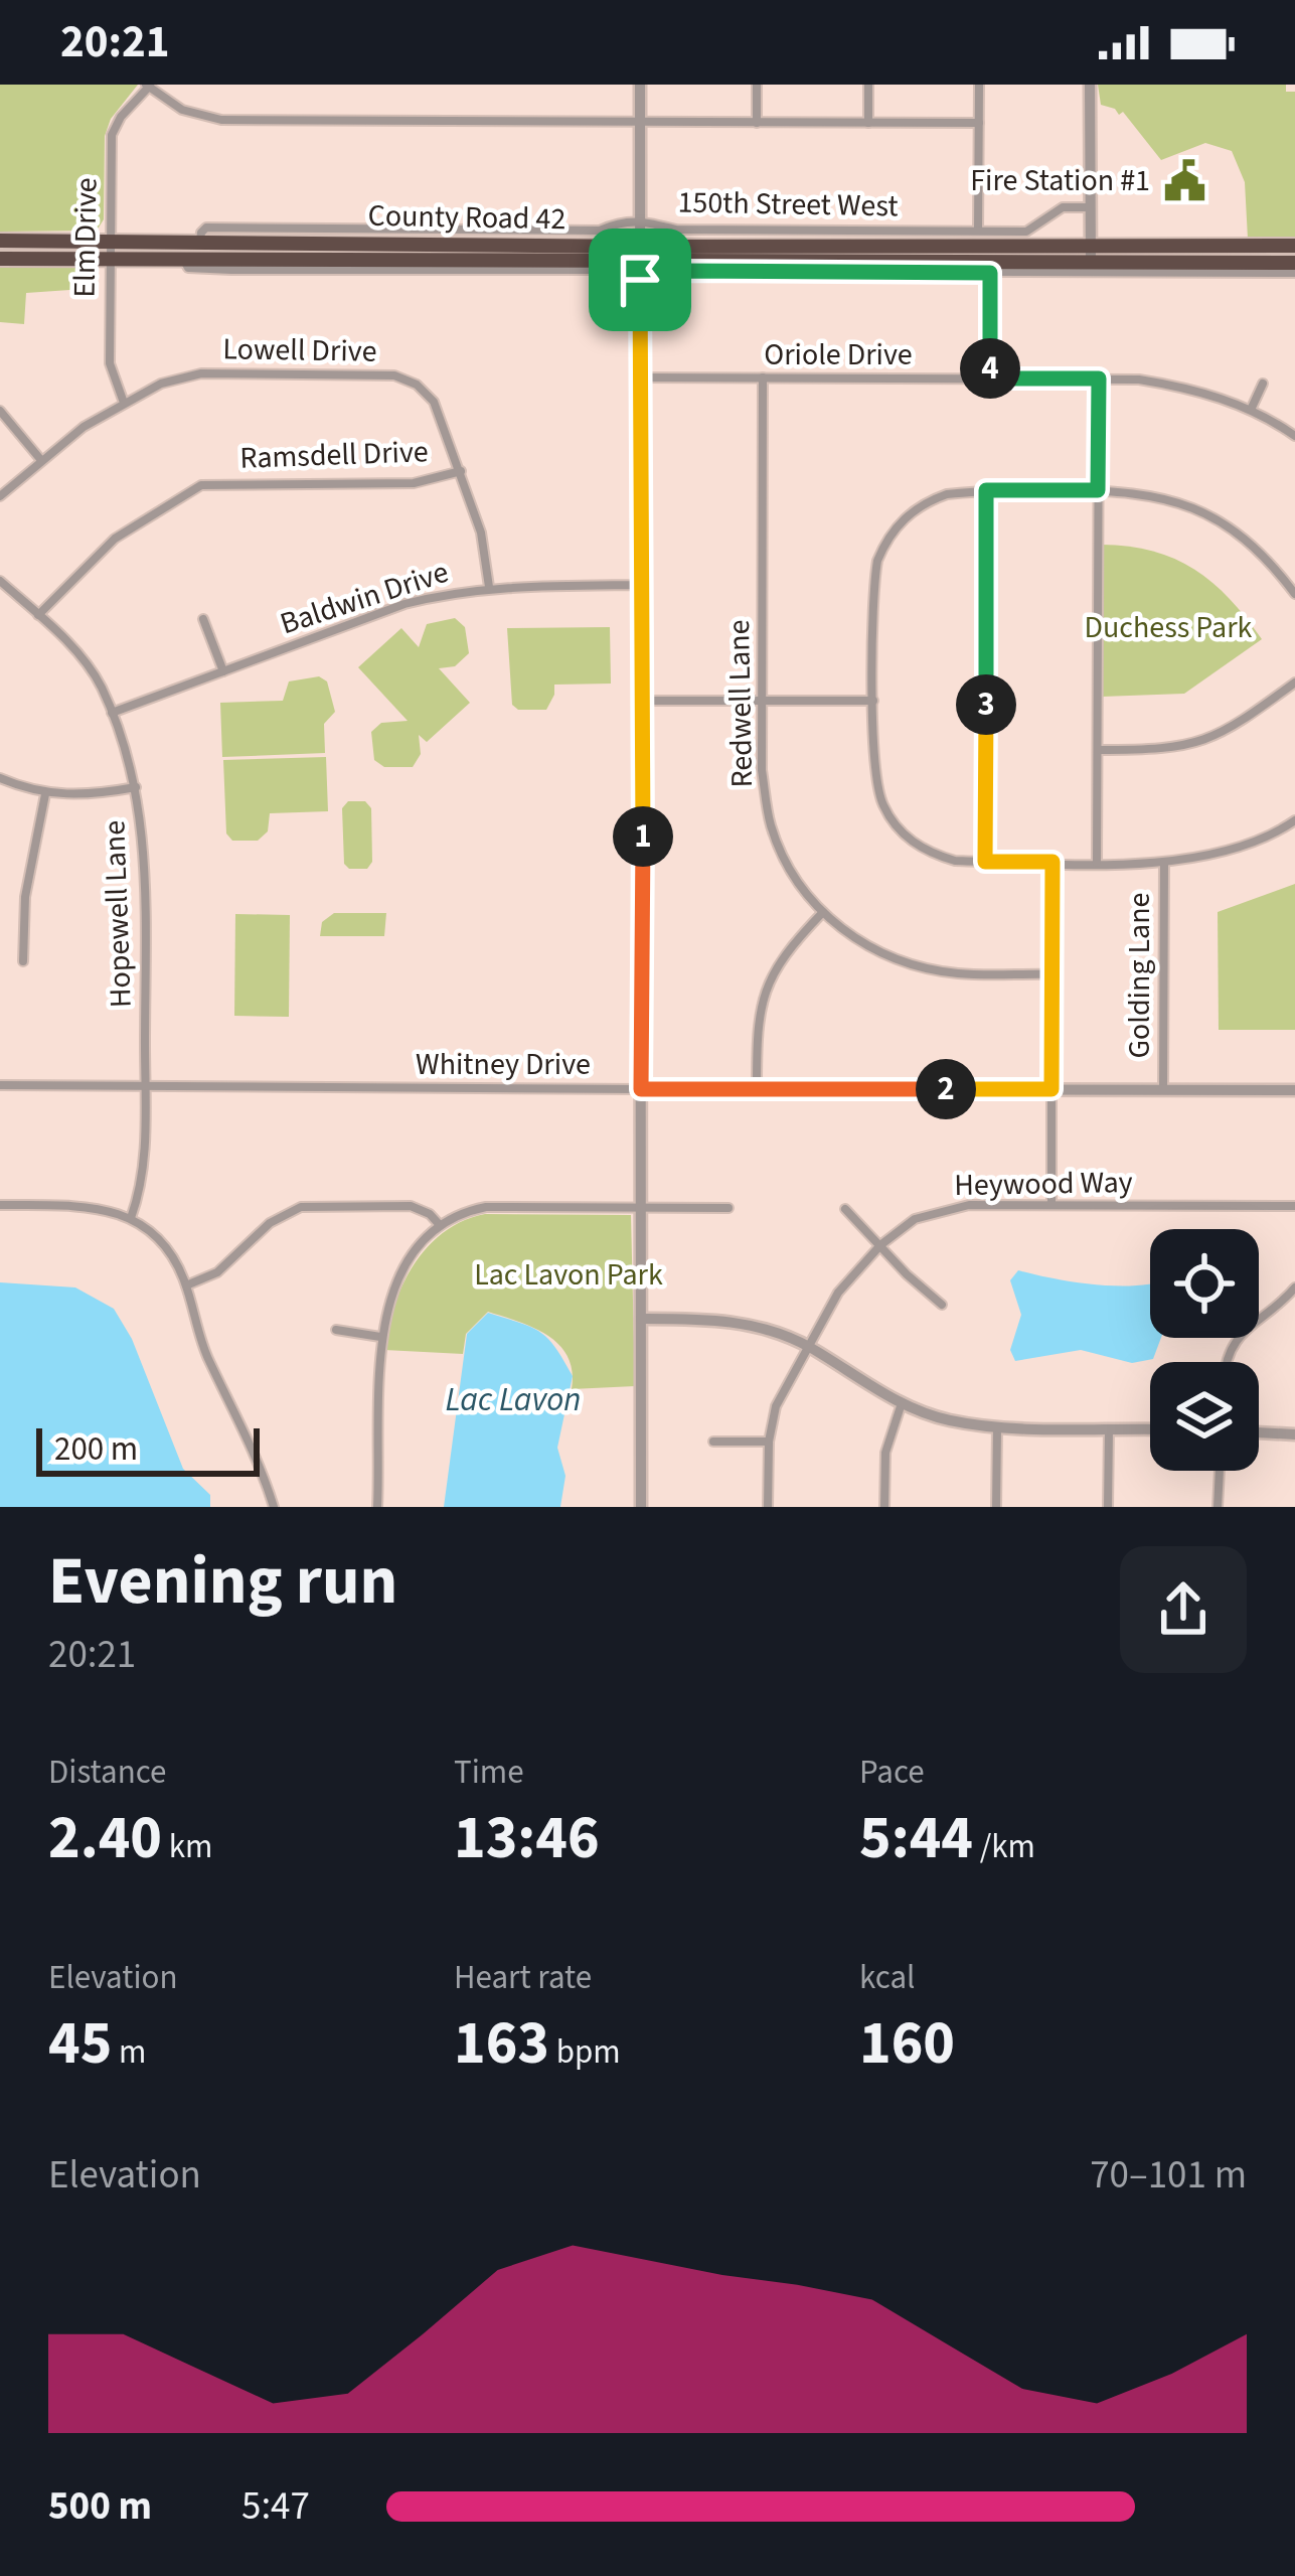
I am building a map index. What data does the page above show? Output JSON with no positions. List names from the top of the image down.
{
  "streets": {
    "highway": ["County Road 42"],
    "street": [
      "150th Street West",
      "Elm Drive",
      "Lowell Drive",
      "Oriole Drive",
      "Ramsdell Drive",
      "Baldwin Drive",
      "Redwell Lane",
      "Hopewell Lane",
      "Golding Lane",
      "Whitney Drive",
      "Heywood Way"
    ]
  },
  "crossings": [
    ["150th Street West", "County Road 42"],
    ["County Road 42", "Elm Drive"],
    ["Elm Drive", "Lowell Drive"],
    ["Lowell Drive", "Ramsdell Drive"],
    ["Lowell Drive", "Baldwin Drive"],
    ["Oriole Drive", "Redwell Lane"],
    ["Ramsdell Drive", "Hopewell Lane"],
    ["Baldwin Drive", "Hopewell Lane"],
    ["Hopewell Lane", "Whitney Drive"],
    ["Golding Lane", "Whitney Drive"]
  ],
  "water": ["Lac Lavon"],
  "parks": ["Duchess Park", "Lac Lavon Park"],
  "places": {
    "public building": ["Fire Station #1"]
  },
  "scale_bar": "200 m",
  "page": {
    "status": "20:21",
    "pins": [
      "4",
      "3",
      "1",
      "2"
    ],
    "scale": "200 m",
    "heading": ["Evening run", "20:21"],
    "stats": [
      ["Distance", "2.40 km"],
      ["Time", "13:46"],
      ["Pace", "5:44 /km"],
      ["Elevation", "45 m"],
      ["Heart rate", "163 bpm"],
      ["kcal", "160"]
    ],
    "chart": ["Elevation", "70–101 m"],
    "list": [
      {
        "name": "500 m",
        "note": "5:47"
      }
    ]
  }
}
